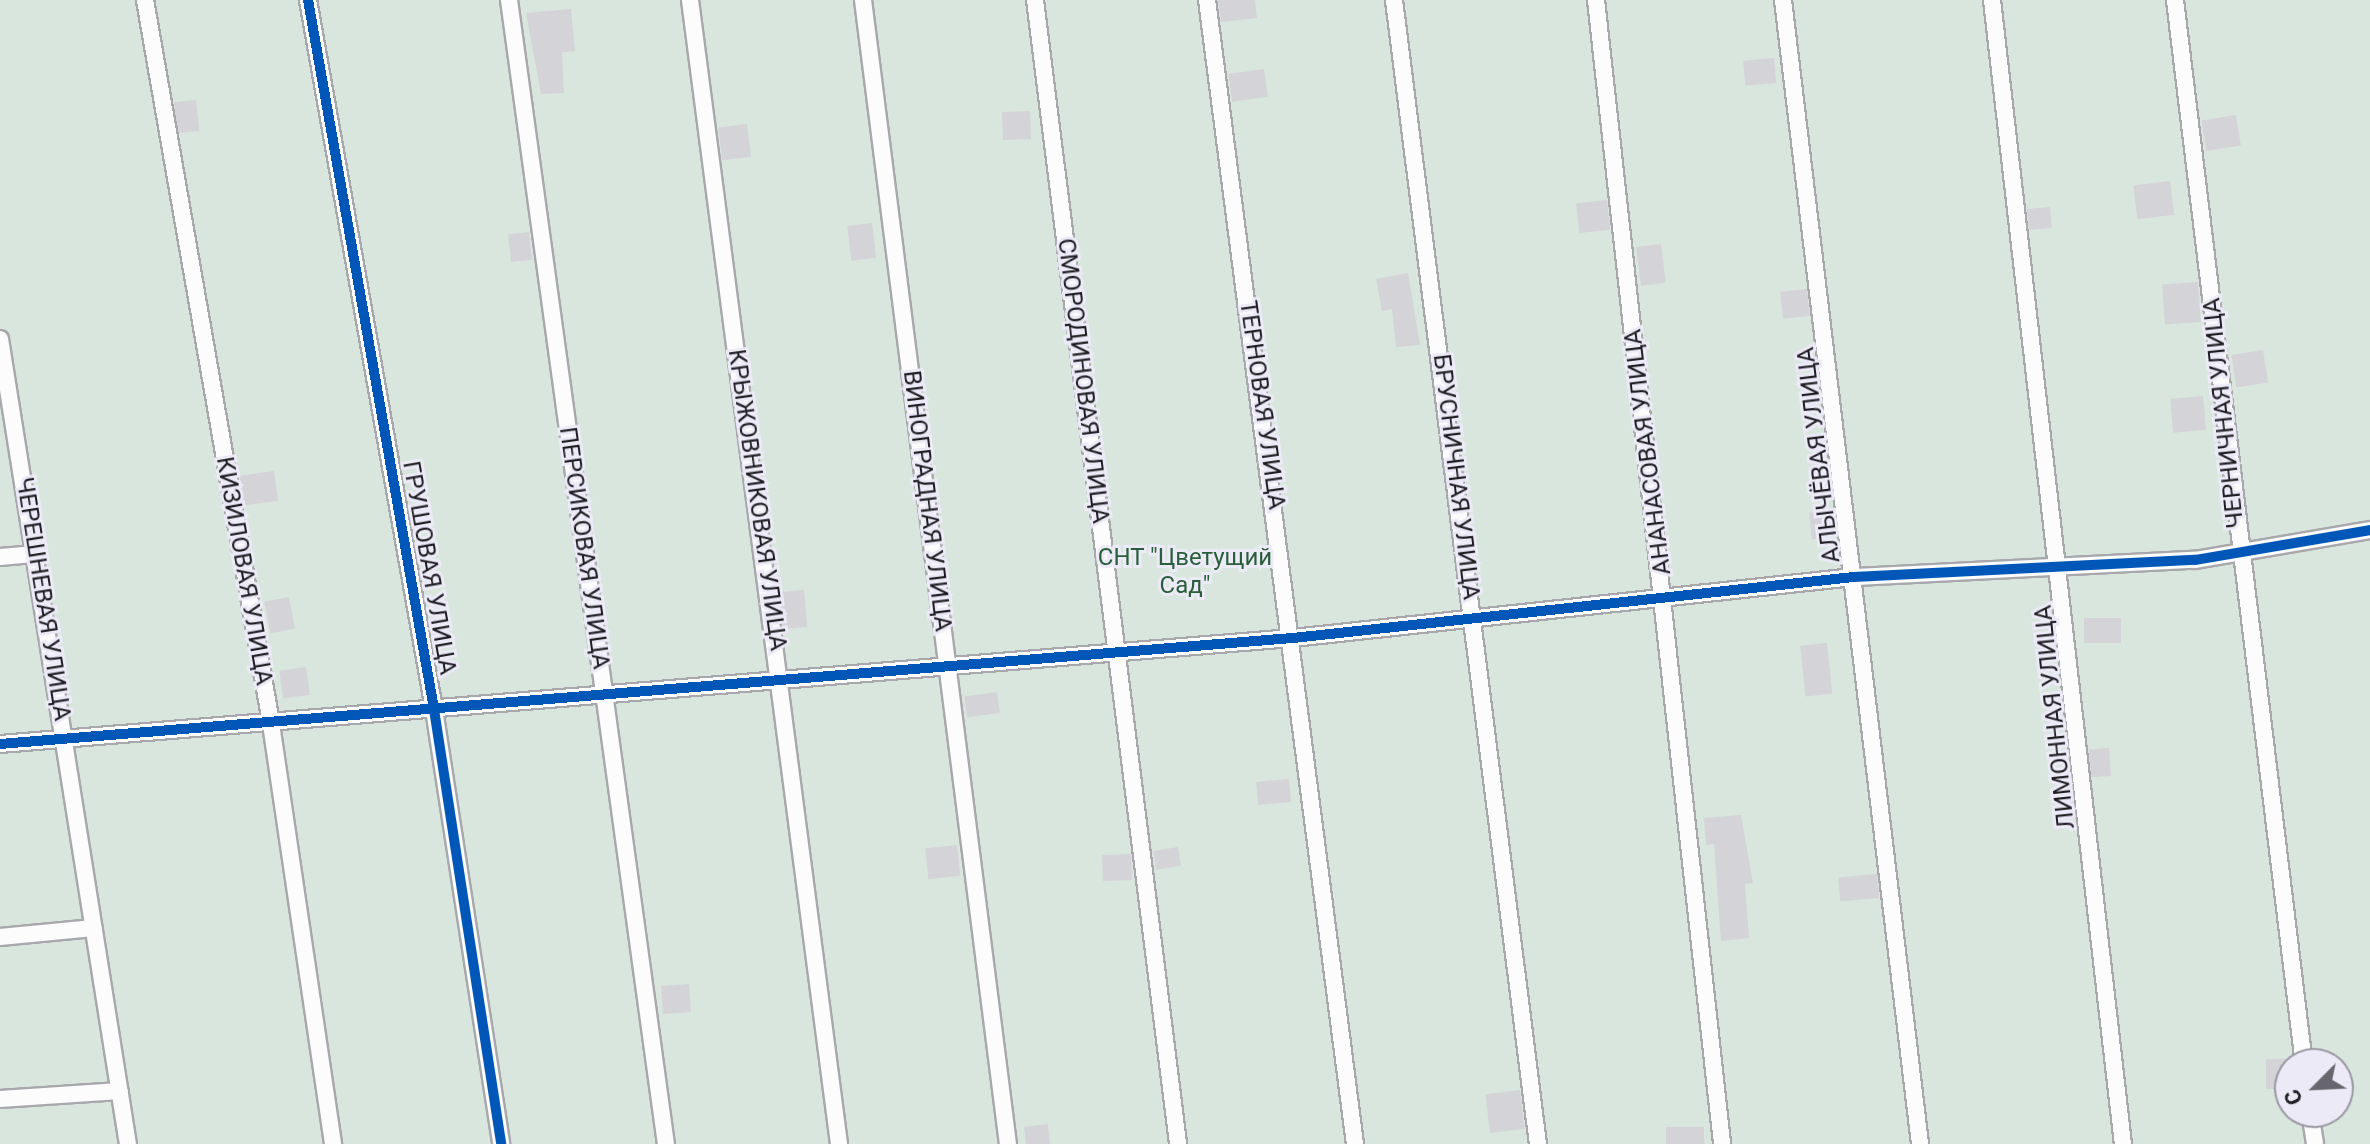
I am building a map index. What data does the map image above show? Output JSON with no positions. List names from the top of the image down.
{
  "streets": {
    "street": [
      "СМОРОДИНОВАЯ УЛИЦА",
      "ТЕРНОВАЯ УЛИЦА",
      "ЧЕРНИЧНАЯ УЛИЦА",
      "АНАНАСОВАЯ УЛИЦА",
      "АЛЫЧЁВАЯ УЛИЦА",
      "БРУСНИЧНАЯ УЛИЦА",
      "КРЫЖОВНИКОВАЯ УЛИЦА",
      "ВИНОГРАДНАЯ УЛИЦА",
      "ПЕРСИКОВАЯ УЛИЦА",
      "ГРУШОВАЯ УЛИЦА",
      "КИЗИЛОВАЯ УЛИЦА",
      "ЧЕРЕШНЕВАЯ УЛИЦА",
      "ЛИМОННАЯ УЛИЦА"
    ]
  },
  "parks": ["СНТ \"Цветущий Сад\""],
  "north": "bottom left"
}
